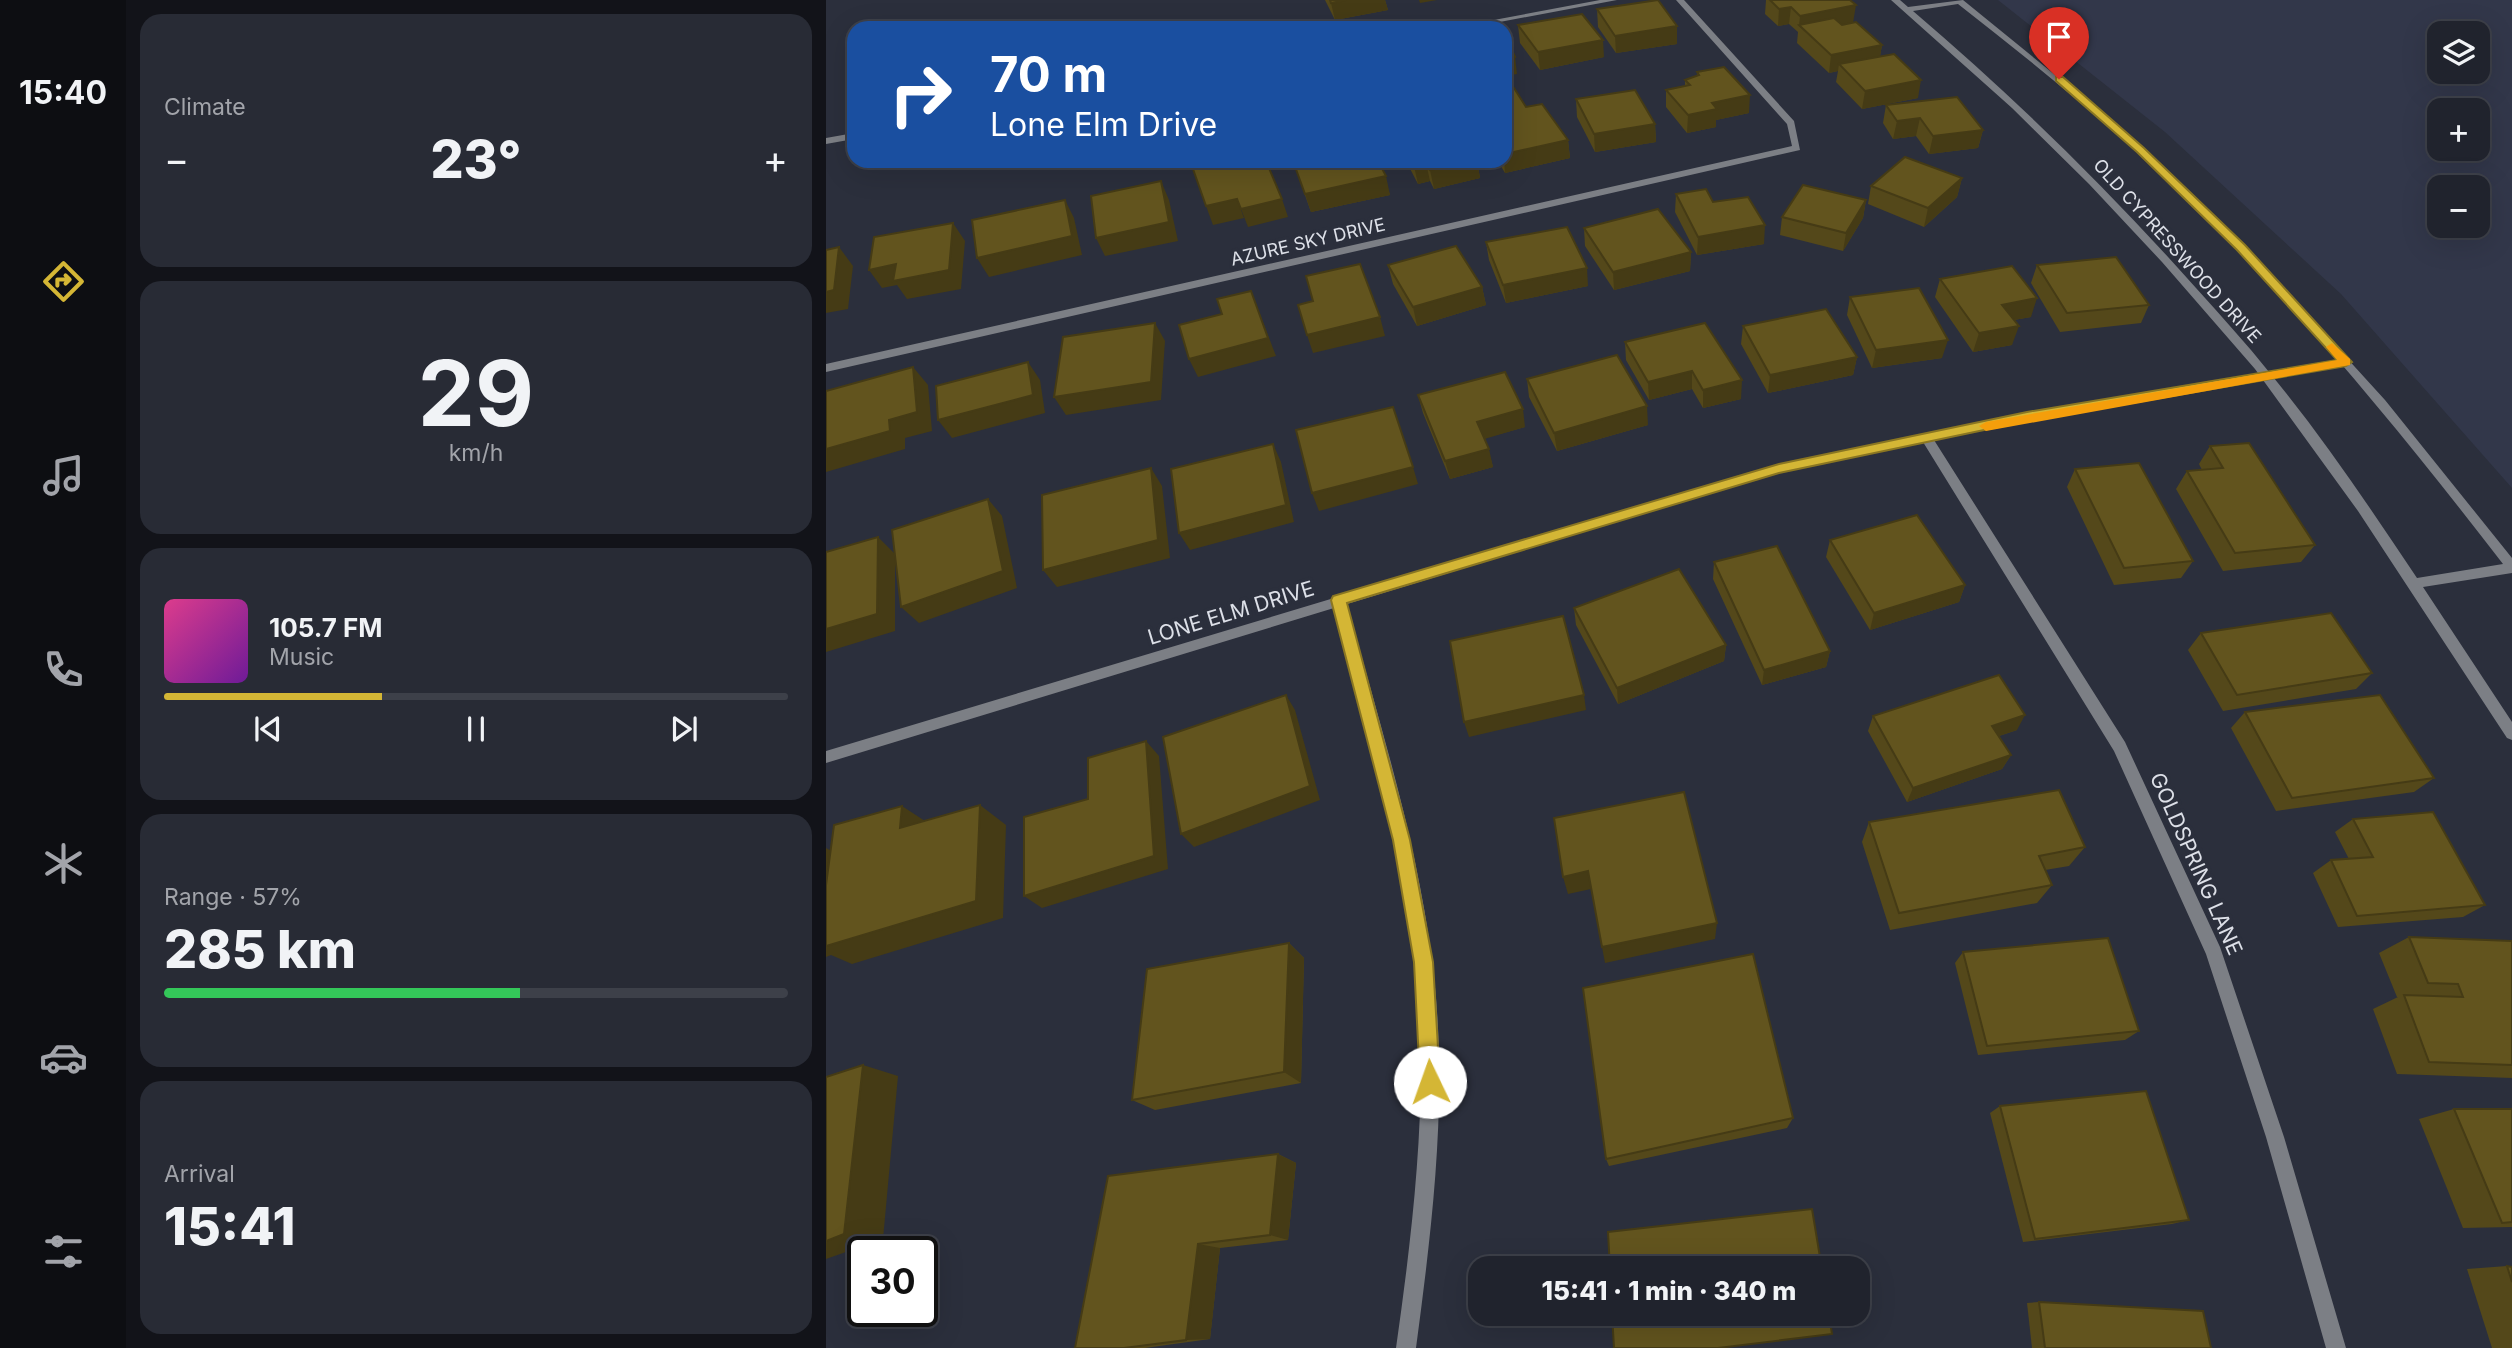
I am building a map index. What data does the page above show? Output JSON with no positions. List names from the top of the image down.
{
  "streets": {
    "street": [
      "AZURE SKY DRIVE",
      "OLD CYPRESSWOOD DRIVE",
      "LONE ELM DRIVE",
      "GOLDSPRING LANE"
    ]
  },
  "crossings": [
    ["OLD CYPRESSWOOD DRIVE", "LONE ELM DRIVE"],
    ["LONE ELM DRIVE", "GOLDSPRING LANE"]
  ],
  "page": {
    "tabs": "15:40",
    "tile": [
      "Climate",
      ["29", "km/h"],
      ["Range · 57%", "285 km"],
      ["Arrival", "15:41"]
    ],
    "map_buttons": ["+", "−"],
    "turn": ["70 m", "Lone Elm Drive"],
    "heat": ["−", "23°", "+"],
    "song": ["105.7 FM", "Music"],
    "limit": "30",
    "trip": "15:41 · 1 min · 340 m"
  }
}
